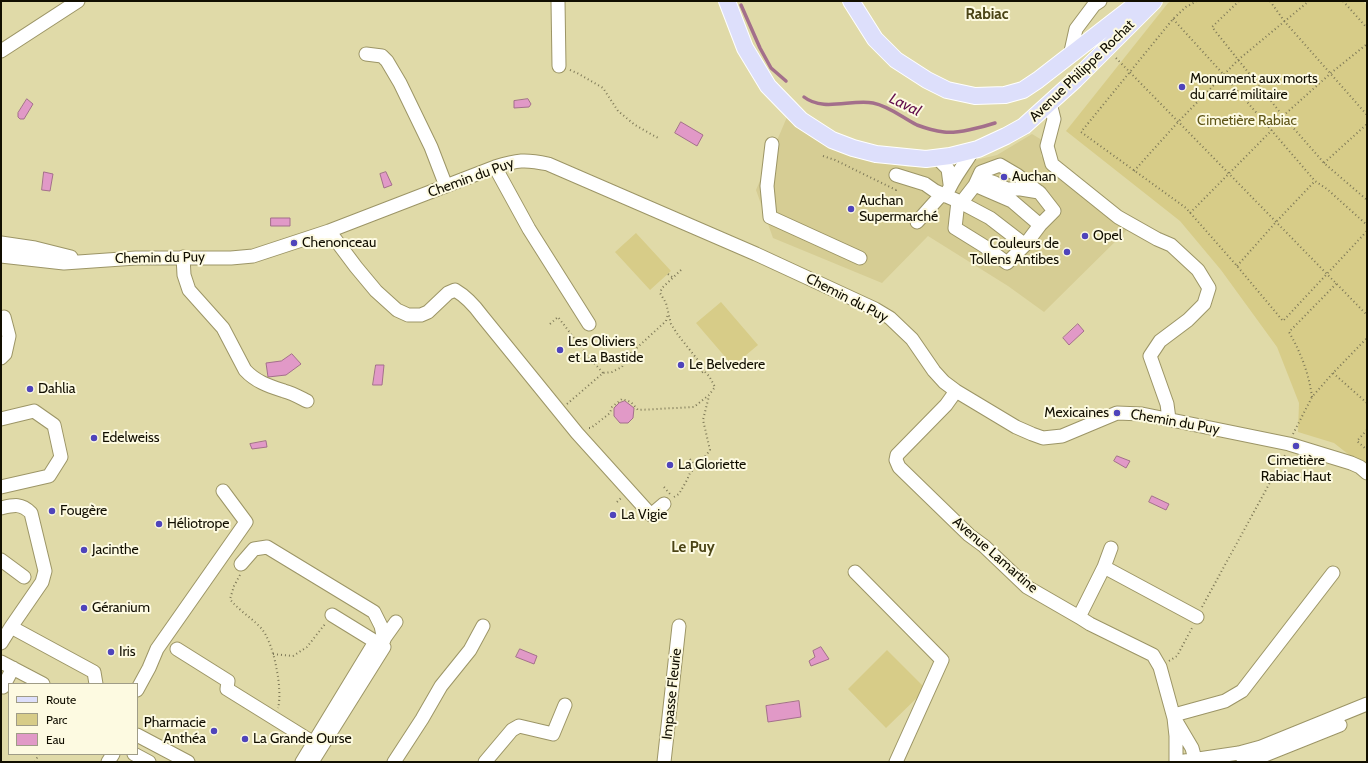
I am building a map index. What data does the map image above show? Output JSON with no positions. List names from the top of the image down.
{
  "streets": {
    "main road": ["Avenue Philippe Rochat"],
    "street": ["Chemin du Puy", "Avenue Lamartine", "Impasse Fleurie"]
  },
  "crossings": [
    ["Chemin du Puy", "Avenue Lamartine"]
  ],
  "districts": ["Rabiac", "Le Puy"],
  "water": ["Laval"],
  "parks": ["Cimetière Rabiac"],
  "places": [
    "Monument aux morts du carré militaire",
    "Auchan",
    "Auchan Supermarché",
    "Opel",
    "Chenonceau",
    "Couleurs de Tollens Antibes",
    "Les Oliviers et La Bastide",
    "Le Belvedere",
    "Dahlia",
    "Mexicaines",
    "Edelweiss",
    "Cimetière Rabiac Haut",
    "La Gloriette",
    "Fougère",
    "La Vigie",
    "Héliotrope",
    "Jacinthe",
    "Géranium",
    "Iris",
    "Pharmacie Anthéa",
    "La Grande Ourse"
  ],
  "legend": ["Route", "Parc", "Eau"]
}
